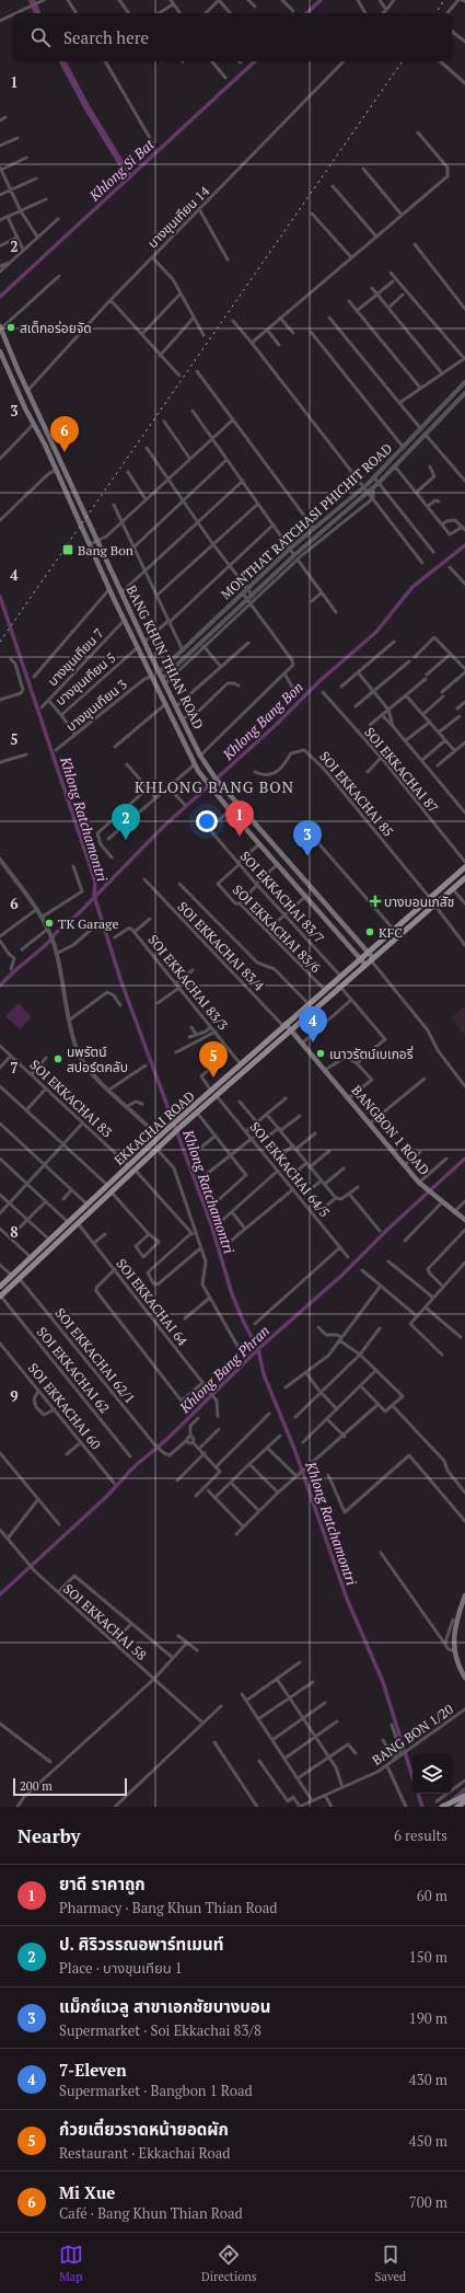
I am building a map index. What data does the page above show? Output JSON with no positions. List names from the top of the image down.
{
  "streets": {
    "main road": ["BANG KHUN THIAN ROAD", "EKKACHAI ROAD", "BANGBON 1 ROAD"],
    "street": [
      "บางขุนเทียน 14",
      "MONTHAT RATCHASI PHICHIT ROAD",
      "บางขุนเทียน 7",
      "บางขุนเทียน 5",
      "บางขุนเทียน 3",
      "SOI EKKACHAI 87",
      "SOI EKKACHAI 85",
      "SOI EKKACHAI 83/7",
      "SOI EKKACHAI 83/6",
      "SOI EKKACHAI 83/4",
      "SOI EKKACHAI 83/3",
      "SOI EKKACHAI 83",
      "SOI EKKACHAI 64/5",
      "SOI EKKACHAI 64",
      "SOI EKKACHAI 62/1",
      "SOI EKKACHAI 62",
      "SOI EKKACHAI 60",
      "SOI EKKACHAI 58",
      "BANG BON 1/20"
    ]
  },
  "crossings": [
    ["บางขุนเทียน 14", "BANG KHUN THIAN ROAD"],
    ["MONTHAT RATCHASI PHICHIT ROAD", "BANG KHUN THIAN ROAD"],
    ["บางขุนเทียน 7", "BANG KHUN THIAN ROAD"],
    ["บางขุนเทียน 7", "บางขุนเทียน 5"],
    ["BANG KHUN THIAN ROAD", "บางขุนเทียน 5"],
    ["BANG KHUN THIAN ROAD", "บางขุนเทียน 3"],
    ["BANG KHUN THIAN ROAD", "SOI EKKACHAI 83/7"],
    ["BANG KHUN THIAN ROAD", "EKKACHAI ROAD"],
    ["SOI EKKACHAI 85", "EKKACHAI ROAD"],
    ["SOI EKKACHAI 83/7", "SOI EKKACHAI 83/6"],
    ["SOI EKKACHAI 83/7", "EKKACHAI ROAD"],
    ["SOI EKKACHAI 83/6", "EKKACHAI ROAD"],
    ["SOI EKKACHAI 83/4", "EKKACHAI ROAD"],
    ["SOI EKKACHAI 83/4", "BANGBON 1 ROAD"],
    ["SOI EKKACHAI 83/3", "EKKACHAI ROAD"],
    ["SOI EKKACHAI 83", "EKKACHAI ROAD"],
    ["EKKACHAI ROAD", "BANGBON 1 ROAD"],
    ["EKKACHAI ROAD", "SOI EKKACHAI 64/5"],
    ["EKKACHAI ROAD", "SOI EKKACHAI 64"],
    ["EKKACHAI ROAD", "SOI EKKACHAI 62/1"],
    ["EKKACHAI ROAD", "SOI EKKACHAI 62"]
  ],
  "districts": ["KHLONG BANG BON"],
  "water": [
    "Khlong Si Bat",
    "Khlong Bang Bon",
    "Khlong Ratchamontri",
    "Khlong Bang Phran"
  ],
  "places": {
    "other": [
      "สเต็กอร่อยจัด",
      "TK Garage",
      "KFC",
      "เนาวรัตน์เบเกอรี่",
      "นพรัตน์ สปอร์ตคลับ"
    ],
    "transit": ["Bang Bon"],
    "health": ["บางบอนเภสัช"]
  },
  "scale_bar": "200 m",
  "page": {
    "search": "Search here",
    "pins": [
      "6",
      "1",
      "2",
      "3",
      "4",
      "5"
    ],
    "scale": "200 m",
    "heading": ["Nearby", "6 results"],
    "list": [
      {
        "mark": "1",
        "name": "ยาดี ราคาถูก",
        "note": "Pharmacy · Bang Khun Thian Road",
        "value": "60 m"
      },
      {
        "mark": "2",
        "name": "ป. ศิริวรรณอพาร์ทเมนท์",
        "note": "Place · บางขุนเทียน 1",
        "value": "150 m"
      },
      {
        "mark": "3",
        "name": "แม็กซ์แวลู สาขาเอกชัยบางบอน",
        "note": "Supermarket · Soi Ekkachai 83/8",
        "value": "190 m"
      },
      {
        "mark": "4",
        "name": "7-Eleven",
        "note": "Supermarket · Bangbon 1 Road",
        "value": "430 m"
      },
      {
        "mark": "5",
        "name": "ก๋วยเตี๋ยวราดหน้ายอดผัก",
        "note": "Restaurant · Ekkachai Road",
        "value": "450 m"
      },
      {
        "mark": "6",
        "name": "Mi Xue",
        "note": "Café · Bang Khun Thian Road",
        "value": "700 m"
      }
    ],
    "nav": ["Map", "Directions", "Saved"]
  },
  "grid": {
    "rows": [
      "1",
      "2",
      "3",
      "4",
      "5",
      "6",
      "7",
      "8",
      "9"
    ]
  }
}
